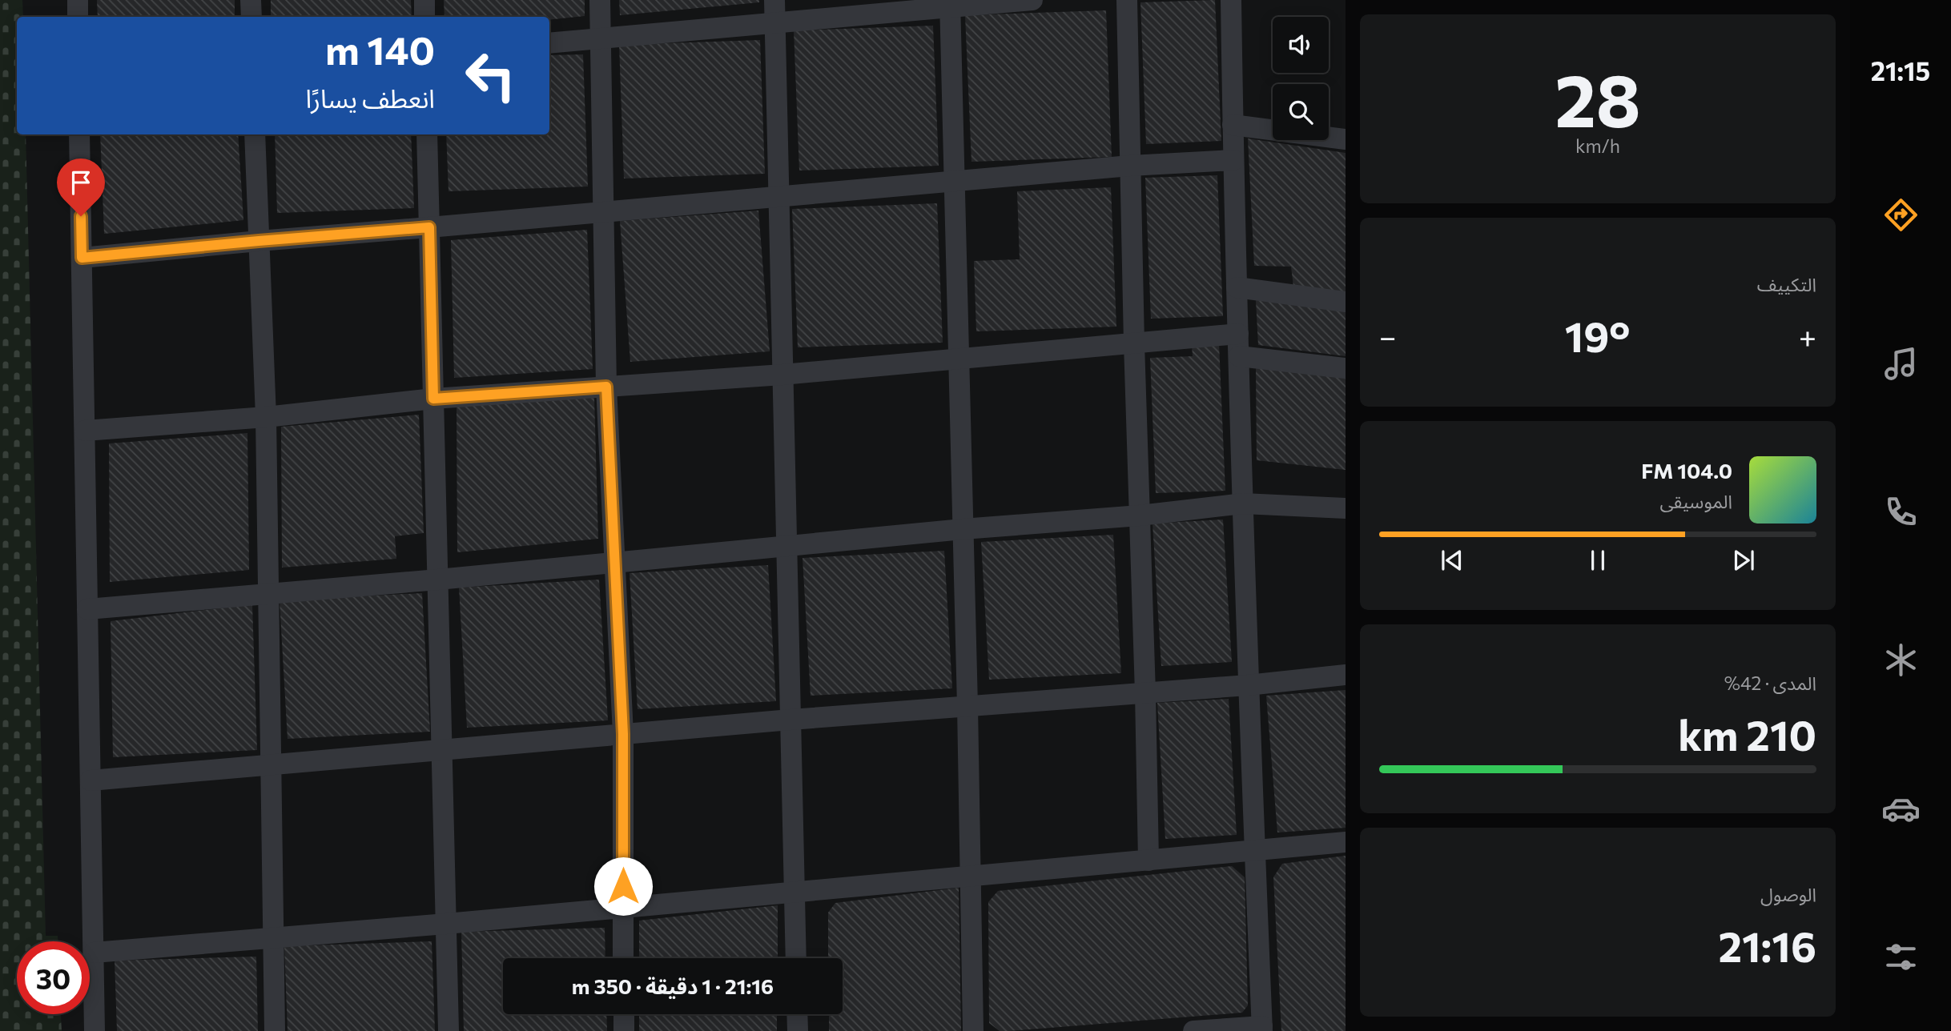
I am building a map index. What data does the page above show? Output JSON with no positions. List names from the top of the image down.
{
  "page": {
    "tabs": "21:15",
    "tile": [
      ["28", "km/h"],
      "التكييف",
      ["المدى · 42%", "210 km"],
      ["الوصول", "21:16"]
    ],
    "turn": ["140 m", "انعطف يسارًا"],
    "heat": ["−", "19°", "+"],
    "song": ["104.0 FM", "الموسيقى"],
    "limit": "30",
    "trip": "21:16 · 1 دقيقة · 350 m"
  }
}
